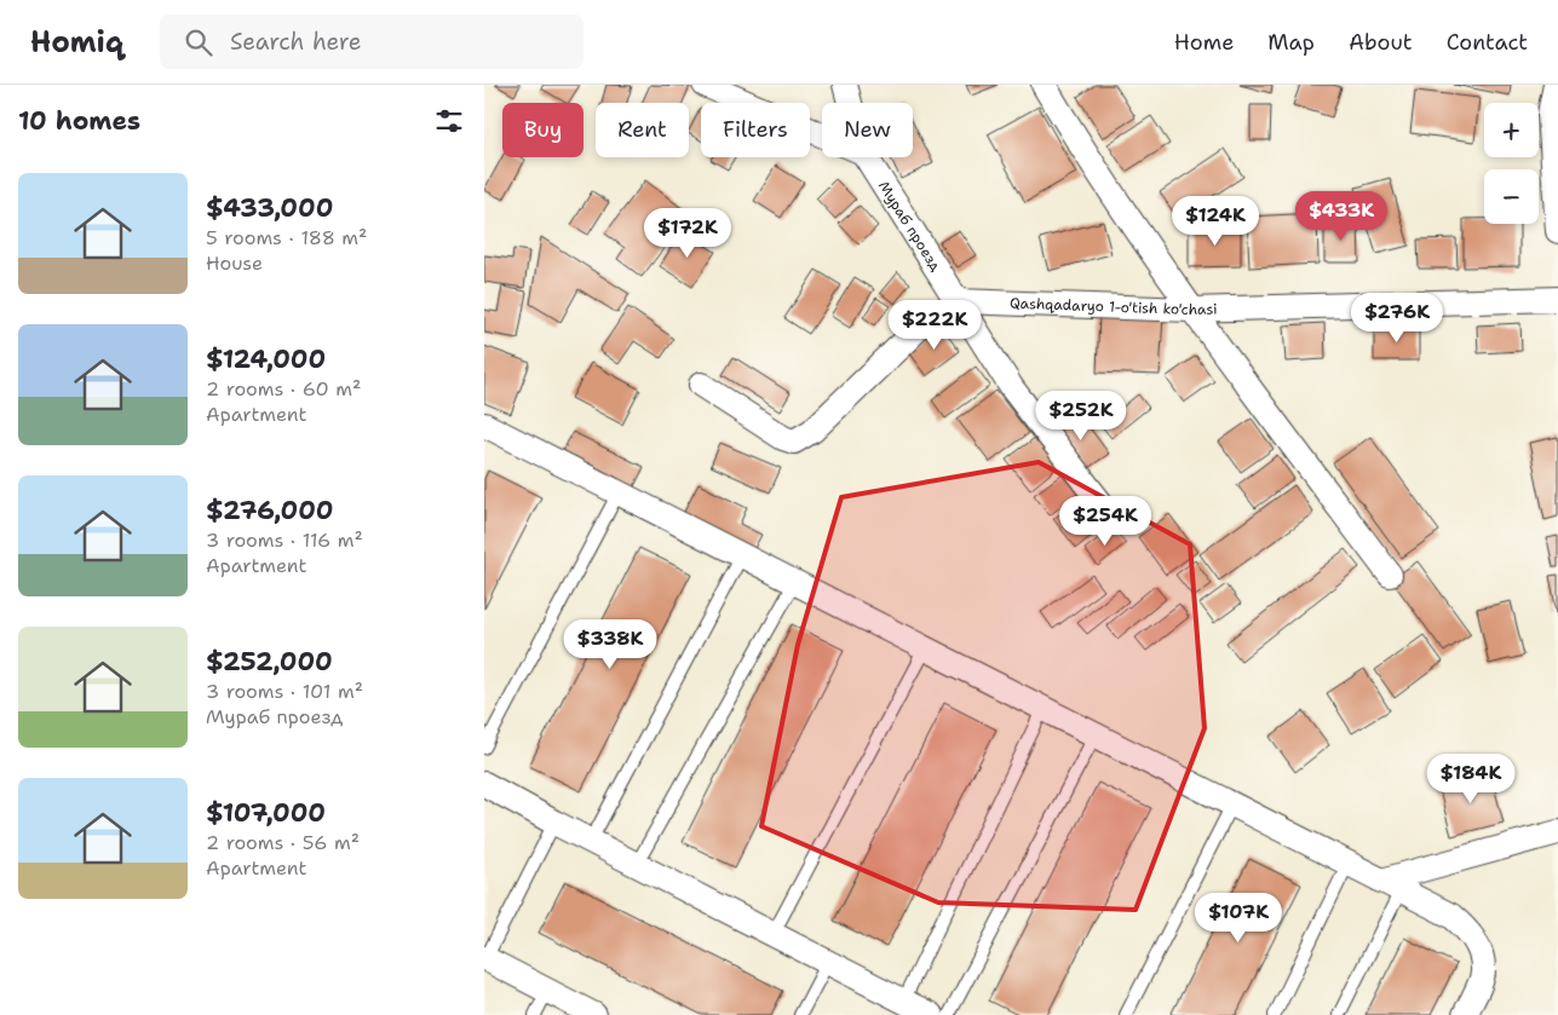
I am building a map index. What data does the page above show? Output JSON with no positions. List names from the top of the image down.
{
  "streets": {
    "street": ["Мураб проезд", "Qashqadaryo 1-o'tish ko'chasi"]
  },
  "crossings": [
    ["Мураб проезд", "Qashqadaryo 1-o'tish ko'chasi"]
  ],
  "page": {
    "header": "Homiq",
    "search": "Search here",
    "nav": [
      "Home",
      "Map",
      "About",
      "Contact"
    ],
    "heading": "10 homes",
    "map_buttons": ["+", "−"],
    "chip": [
      "Buy",
      "Rent",
      "Filters",
      "New"
    ],
    "list": [
      {
        "name": "$433,000",
        "note": "5 rooms · 188 m² · House"
      },
      {
        "name": "$124,000",
        "note": "2 rooms · 60 m² · Apartment"
      },
      {
        "name": "$276,000",
        "note": "3 rooms · 116 m² · Apartment"
      },
      {
        "name": "$252,000",
        "note": "3 rooms · 101 m² · Мураб проезд"
      },
      {
        "name": "$107,000",
        "note": "2 rooms · 56 m² · Apartment"
      }
    ],
    "price": [
      "$433K",
      "$124K",
      "$172K",
      "$276K",
      "$222K",
      "$252K",
      "$254K",
      "$338K",
      "$184K",
      "$107K"
    ]
  }
}
